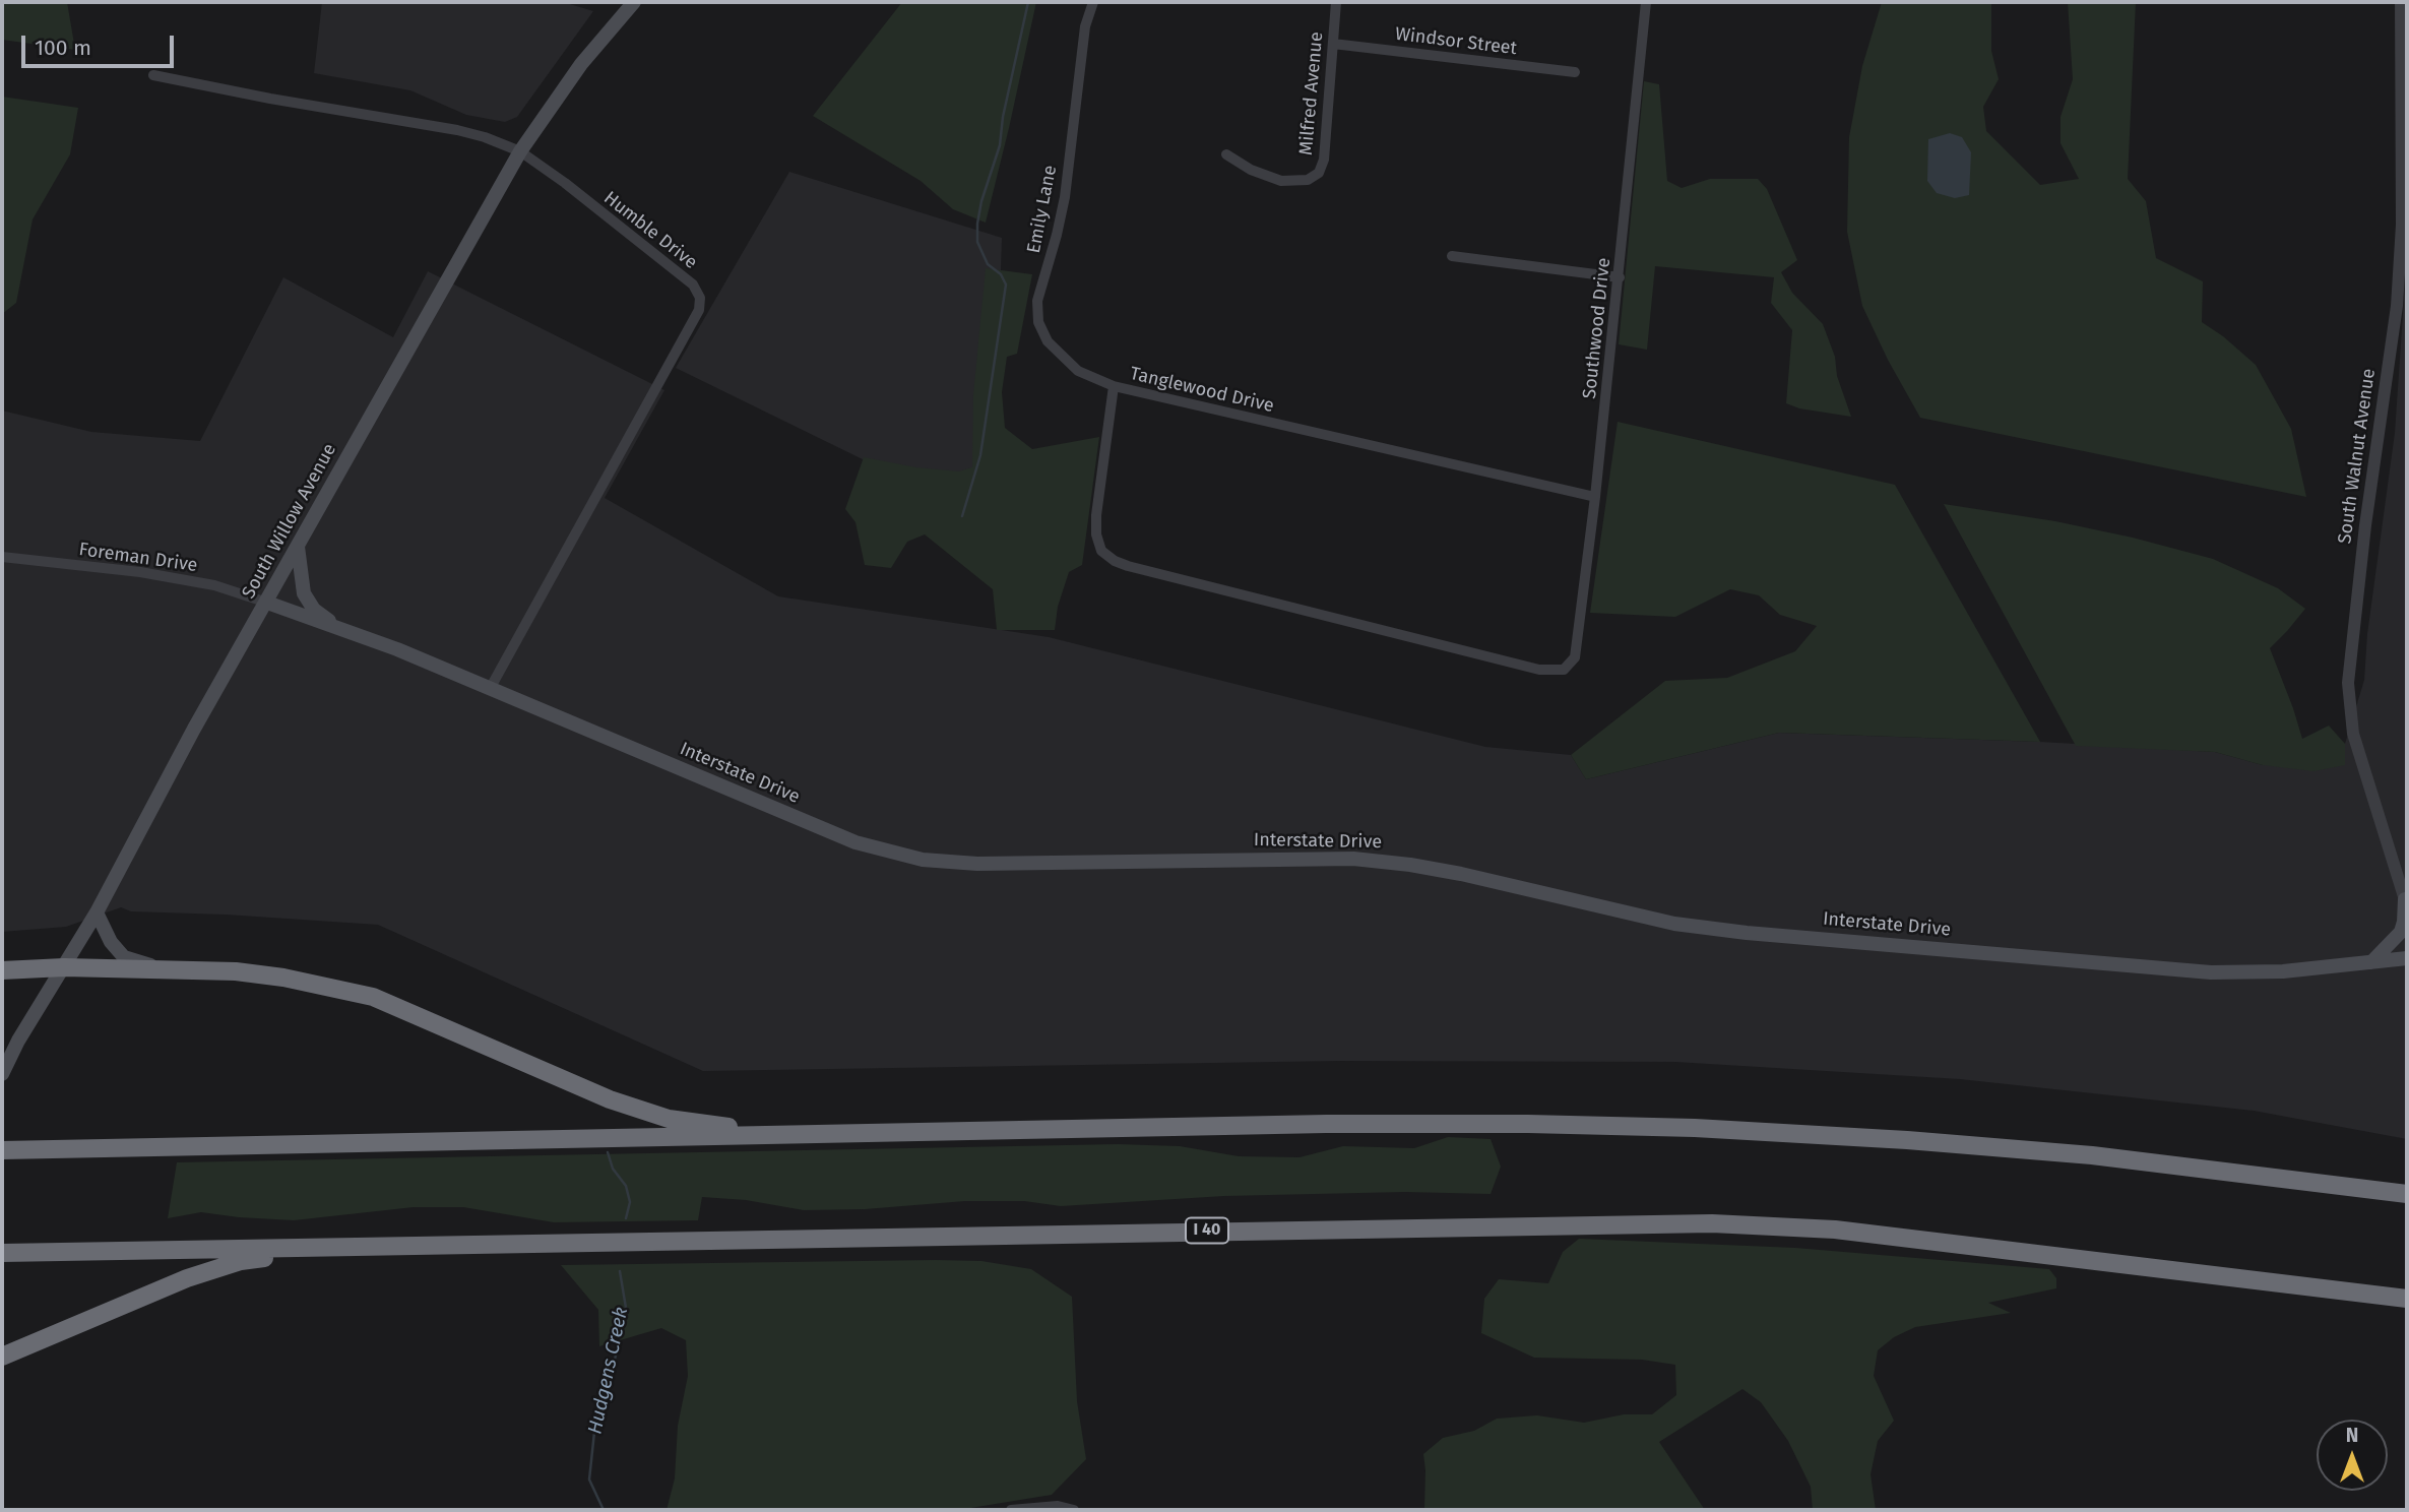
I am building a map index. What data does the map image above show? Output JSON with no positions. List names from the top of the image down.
{
  "streets": {
    "highway": ["I 40"],
    "main road": ["South Willow Avenue", "Interstate Drive"],
    "street": [
      "Windsor Street",
      "Milfred Avenue",
      "Emily Lane",
      "Humble Drive",
      "Southwood Drive",
      "Tanglewood Drive",
      "South Walnut Avenue",
      "Foreman Drive"
    ]
  },
  "crossings": [
    ["Windsor Street", "Milfred Avenue"],
    ["Emily Lane", "Tanglewood Drive"],
    ["Humble Drive", "South Willow Avenue"],
    ["Humble Drive", "Interstate Drive"],
    ["Southwood Drive", "Tanglewood Drive"],
    ["South Willow Avenue", "Foreman Drive"],
    ["South Willow Avenue", "Interstate Drive"],
    ["Foreman Drive", "Interstate Drive"]
  ],
  "water": ["Hudgens Creek"],
  "scale_bar": "100 m",
  "north": "top"
}
